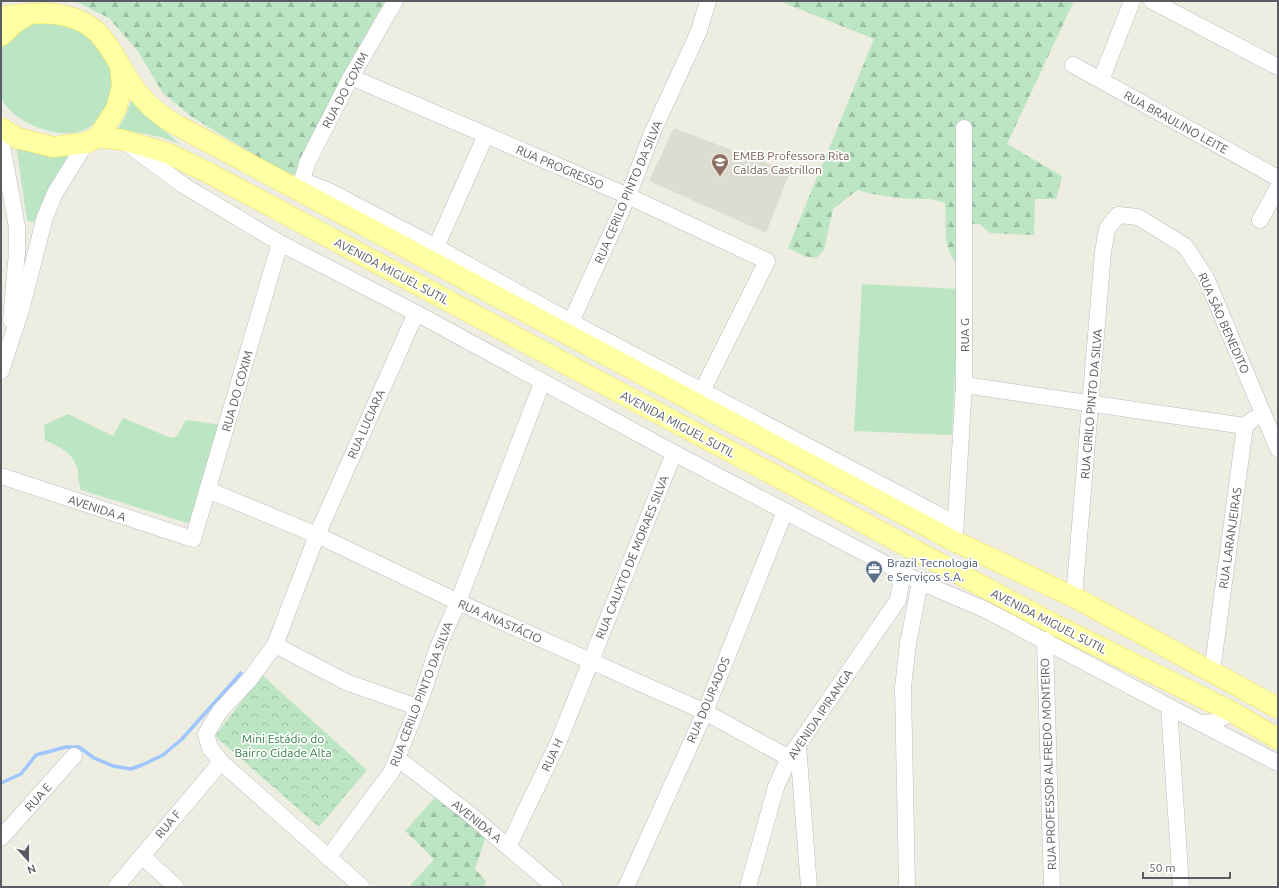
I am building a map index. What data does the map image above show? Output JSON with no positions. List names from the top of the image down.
{
  "streets": {
    "main road": ["AVENIDA MIGUEL SUTIL"],
    "street": [
      "RUA DO COXIM",
      "RUA BRAULINO LEITE",
      "RUA PROGRESSO",
      "RUA CERILO PINTO DA SILVA",
      "RUA SÃO BENEDITO",
      "RUA G",
      "RUA CIRILO PINTO DA SILVA",
      "RUA LUCIARA",
      "AVENIDA A",
      "RUA LARANJEIRAS",
      "RUA CALIXTO DE MORAES SILVA",
      "RUA ANASTÁCIO",
      "RUA DOURADOS",
      "AVENIDA IPIRANGA",
      "RUA H",
      "RUA PROFESSOR ALFREDO MONTEIRO",
      "RUA E",
      "RUA F"
    ]
  },
  "crossings": [
    ["RUA DO COXIM", "RUA PROGRESSO"],
    ["RUA DO COXIM", "AVENIDA MIGUEL SUTIL"],
    ["RUA DO COXIM", "AVENIDA A"],
    ["RUA DO COXIM", "RUA ANASTÁCIO"],
    ["RUA PROGRESSO", "RUA CERILO PINTO DA SILVA"],
    ["RUA CERILO PINTO DA SILVA", "AVENIDA MIGUEL SUTIL"],
    ["RUA CERILO PINTO DA SILVA", "RUA LUCIARA"],
    ["RUA CERILO PINTO DA SILVA", "AVENIDA A"],
    ["RUA CERILO PINTO DA SILVA", "RUA ANASTÁCIO"],
    ["AVENIDA MIGUEL SUTIL", "RUA LUCIARA"],
    ["AVENIDA MIGUEL SUTIL", "RUA CALIXTO DE MORAES SILVA"],
    ["AVENIDA MIGUEL SUTIL", "RUA DOURADOS"],
    ["AVENIDA MIGUEL SUTIL", "AVENIDA IPIRANGA"],
    ["AVENIDA MIGUEL SUTIL", "RUA PROFESSOR ALFREDO MONTEIRO"],
    ["RUA SÃO BENEDITO", "RUA CIRILO PINTO DA SILVA"],
    ["RUA LUCIARA", "RUA ANASTÁCIO"],
    ["RUA LUCIARA", "RUA F"],
    ["AVENIDA A", "RUA H"],
    ["RUA CALIXTO DE MORAES SILVA", "RUA ANASTÁCIO"],
    ["RUA CALIXTO DE MORAES SILVA", "RUA H"],
    ["RUA ANASTÁCIO", "RUA DOURADOS"],
    ["RUA ANASTÁCIO", "AVENIDA IPIRANGA"],
    ["RUA ANASTÁCIO", "RUA H"]
  ],
  "parks": ["Mini Estádio do Bairro Cidade Alta"],
  "places": {
    "school or university": ["EMEB Professora Rita Caldas Castrillon"],
    "office": ["Brazil Tecnologia e Serviços S.A."]
  },
  "scale_bar": "50 m",
  "north": "bottom"
}
